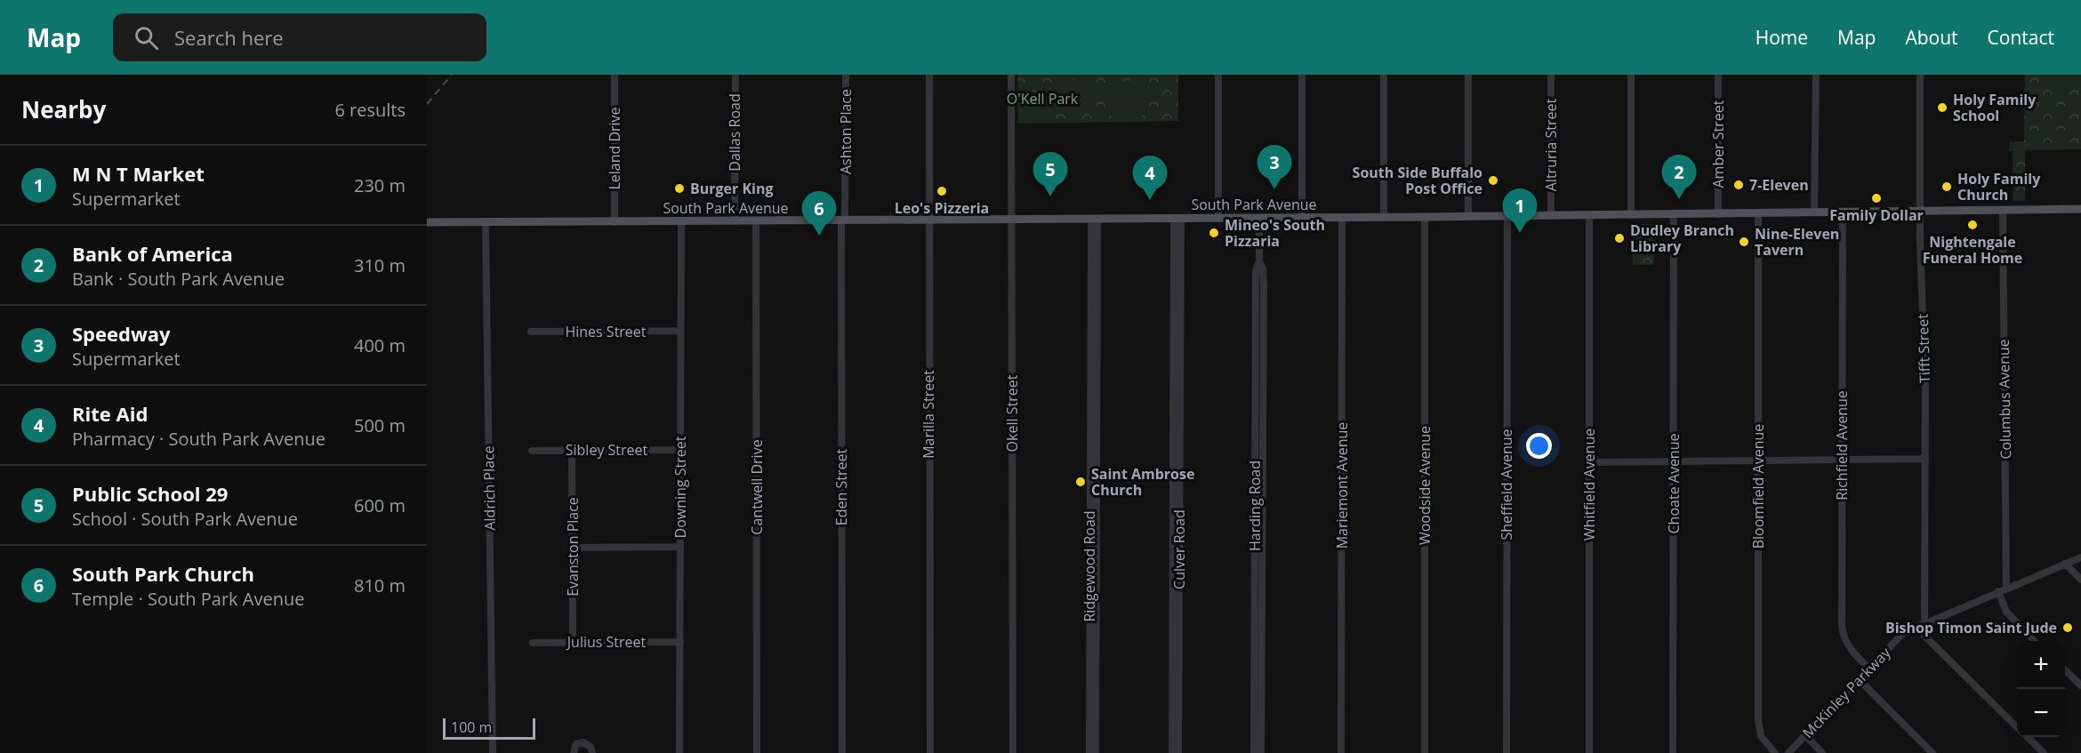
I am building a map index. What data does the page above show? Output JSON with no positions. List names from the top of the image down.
{
  "streets": {
    "main road": ["South Park Avenue"],
    "street": [
      "Ashton Place",
      "Dallas Road",
      "Amber Street",
      "Altruria Street",
      "Leland Drive",
      "Hines Street",
      "Tifft Street",
      "Columbus Avenue",
      "Okell Street",
      "Marilla Street",
      "Richfield Avenue",
      "Sibley Street",
      "Choate Avenue",
      "Sheffield Avenue",
      "Whitfield Avenue",
      "Mariemont Avenue",
      "Woodside Avenue",
      "Bloomfield Avenue",
      "Downing Street",
      "Cantwell Drive",
      "Eden Street",
      "Aldrich Place",
      "Harding Road",
      "Evanston Place",
      "Culver Road",
      "Ridgewood Road",
      "Julius Street",
      "McKinley Parkway"
    ]
  },
  "crossings": [
    ["Ashton Place", "South Park Avenue"],
    ["Ashton Place", "Eden Street"],
    ["Dallas Road", "South Park Avenue"],
    ["Amber Street", "South Park Avenue"],
    ["Altruria Street", "South Park Avenue"],
    ["Leland Drive", "South Park Avenue"],
    ["South Park Avenue", "Tifft Street"],
    ["South Park Avenue", "Columbus Avenue"],
    ["South Park Avenue", "Okell Street"],
    ["South Park Avenue", "Marilla Street"],
    ["South Park Avenue", "Richfield Avenue"],
    ["South Park Avenue", "Choate Avenue"],
    ["South Park Avenue", "Sheffield Avenue"],
    ["South Park Avenue", "Whitfield Avenue"],
    ["South Park Avenue", "Mariemont Avenue"],
    ["South Park Avenue", "Woodside Avenue"],
    ["South Park Avenue", "Bloomfield Avenue"],
    ["South Park Avenue", "Downing Street"],
    ["South Park Avenue", "Cantwell Drive"],
    ["South Park Avenue", "Eden Street"],
    ["South Park Avenue", "Aldrich Place"],
    ["South Park Avenue", "Harding Road"],
    ["South Park Avenue", "Culver Road"],
    ["South Park Avenue", "Ridgewood Road"],
    ["Hines Street", "Downing Street"],
    ["Tifft Street", "McKinley Parkway"],
    ["Columbus Avenue", "McKinley Parkway"],
    ["Richfield Avenue", "McKinley Parkway"],
    ["Sibley Street", "Downing Street"],
    ["Sibley Street", "Evanston Place"],
    ["Downing Street", "Julius Street"],
    ["Evanston Place", "Julius Street"]
  ],
  "parks": ["O'Kell Park"],
  "places": [
    "Holy Family School",
    "South Side Buffalo Post Office",
    "7-Eleven",
    "Holy Family Church",
    "Burger King",
    "Leo's Pizzeria",
    "Family Dollar",
    "Nightengale Funeral Home",
    "Mineo's South Pizzaria",
    "Dudley Branch Library",
    "Nine-Eleven Tavern",
    "Saint Ambrose Church",
    "Bishop Timon Saint Jude"
  ],
  "scale_bar": "100 m",
  "page": {
    "header": "Map",
    "search": "Search here",
    "nav": [
      "Home",
      "Map",
      "About",
      "Contact"
    ],
    "heading": ["Nearby", "6 results"],
    "list": [
      {
        "mark": "1",
        "name": "M N T Market",
        "note": "Supermarket",
        "value": "230 m"
      },
      {
        "mark": "2",
        "name": "Bank of America",
        "note": "Bank · South Park Avenue",
        "value": "310 m"
      },
      {
        "mark": "3",
        "name": "Speedway",
        "note": "Supermarket",
        "value": "400 m"
      },
      {
        "mark": "4",
        "name": "Rite Aid",
        "note": "Pharmacy · South Park Avenue",
        "value": "500 m"
      },
      {
        "mark": "5",
        "name": "Public School 29",
        "note": "School · South Park Avenue",
        "value": "600 m"
      },
      {
        "mark": "6",
        "name": "South Park Church",
        "note": "Temple · South Park Avenue",
        "value": "810 m"
      }
    ],
    "pins": [
      "3",
      "5",
      "2",
      "4",
      "1",
      "6"
    ],
    "map_buttons": ["+", "−"],
    "scale": "100 m"
  }
}
